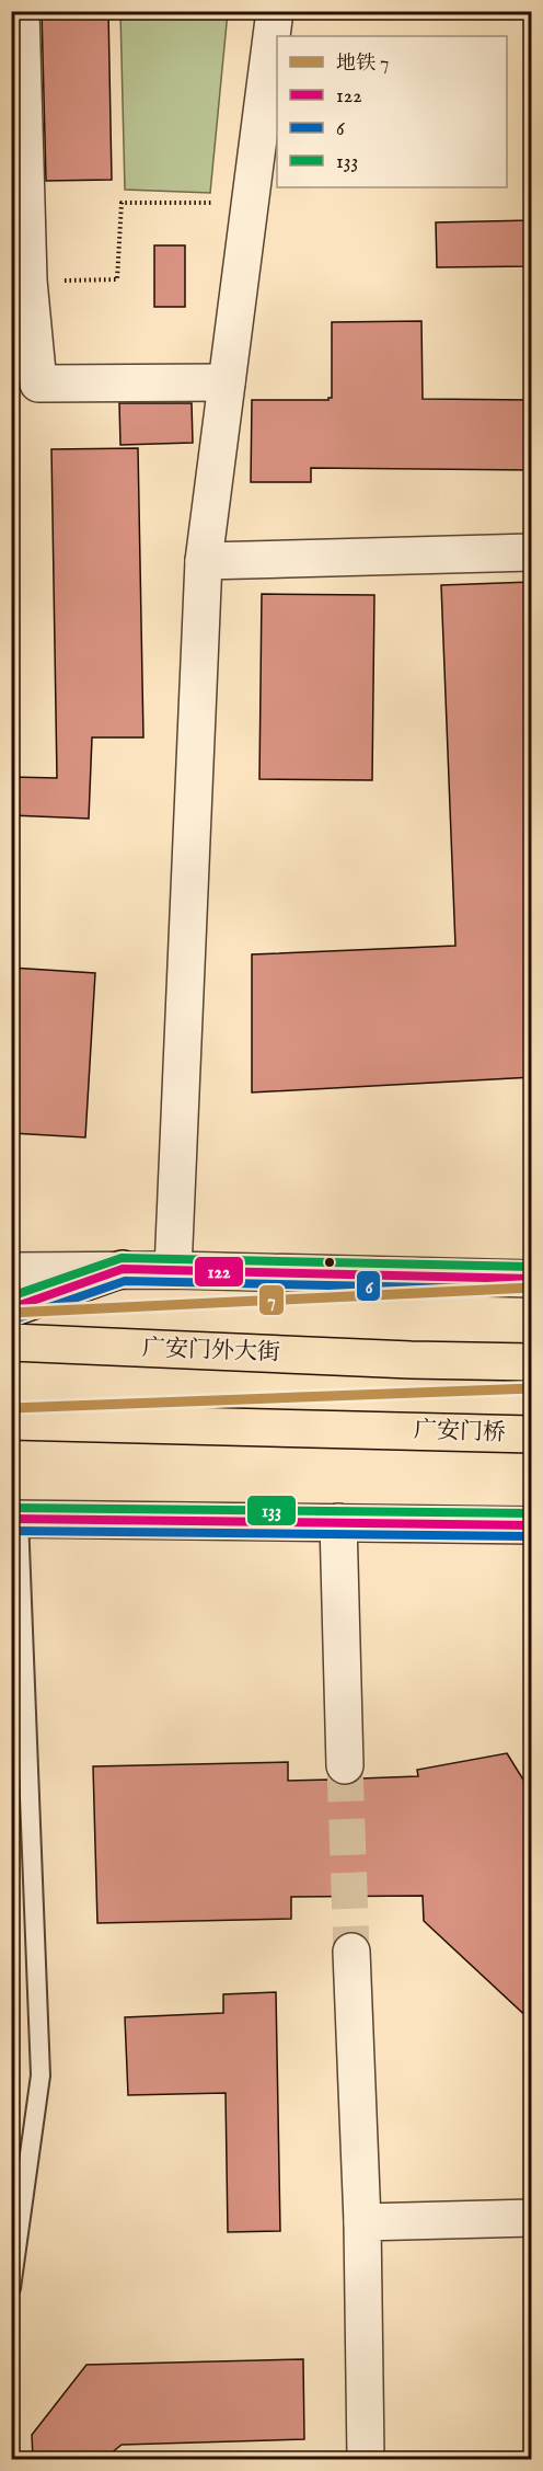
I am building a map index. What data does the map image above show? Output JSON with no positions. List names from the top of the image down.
{
  "streets": {
    "highway": ["广安门外大街", "广安门桥"]
  },
  "lines": [
    "transit line 133",
    "transit line 122",
    "transit line 6",
    "metro line 7"
  ],
  "legend": [
    "地铁 7",
    "122",
    "6",
    "133"
  ]
}
